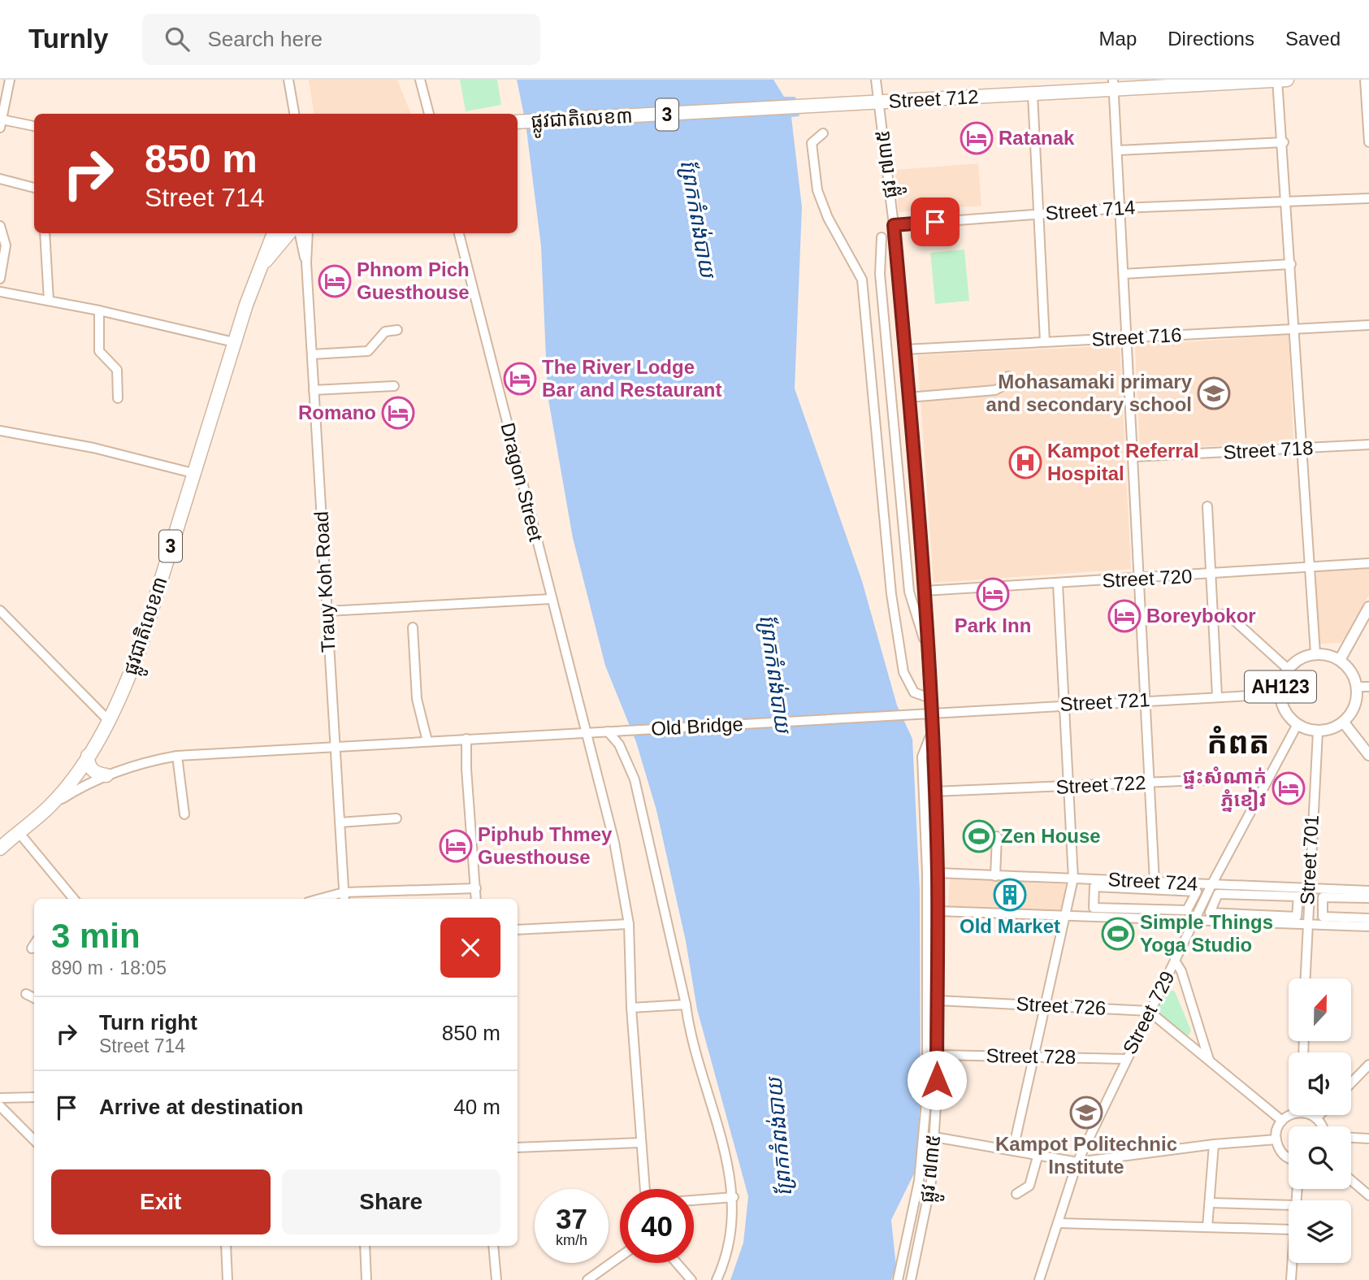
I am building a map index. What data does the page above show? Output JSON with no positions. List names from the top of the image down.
{
  "streets": {
    "highway": ["Street 712", "3", "ផ្លូវជាតិលេខ៣"],
    "main road": ["AH123"],
    "street": [
      "ផ្លូវ ៧៣៥",
      "Street 714",
      "Street 716",
      "Street 718",
      "Dragon Street",
      "Street 720",
      "Trauy Koh Road",
      "Street 721",
      "Old Bridge",
      "Street 722",
      "Street 701",
      "Street 724",
      "Street 726",
      "Street 729",
      "Street 728"
    ]
  },
  "crossings": [
    ["Street 712", "ផ្លូវជាតិលេខ៣"],
    ["Street 712", "ផ្លូវ ៧៣៥"],
    ["ផ្លូវជាតិលេខ៣", "Old Bridge"],
    ["ផ្លូវ ៧៣៥", "Street 714"],
    ["ផ្លូវ ៧៣៥", "Street 716"],
    ["ផ្លូវ ៧៣៥", "Street 720"],
    ["ផ្លូវ ៧៣៥", "Street 721"],
    ["ផ្លូវ ៧៣៥", "Street 722"],
    ["ផ្លូវ ៧៣៥", "Street 724"],
    ["ផ្លូវ ៧៣៥", "Street 726"],
    ["ផ្លូវ ៧៣៥", "Street 728"],
    ["Dragon Street", "Old Bridge"],
    ["Trauy Koh Road", "Old Bridge"],
    ["AH123", "Street 721"],
    ["AH123", "Street 701"],
    ["AH123", "Street 729"],
    ["Street 721", "Old Bridge"],
    ["Street 721", "Street 701"],
    ["Street 721", "Street 729"],
    ["Street 722", "Street 729"],
    ["Street 701", "Street 724"],
    ["Street 701", "Street 729"],
    ["Street 724", "Street 729"],
    ["Street 726", "Street 729"],
    ["Street 729", "Street 728"]
  ],
  "districts": ["កំពត"],
  "water": ["ព្រែកកំពង់បាយ"],
  "places": {
    "hotel": [
      "Ratanak",
      "Phnom Pich Guesthouse",
      "The River Lodge Bar and Restaurant",
      "Romano",
      "Park Inn",
      "Boreybokor",
      "ផ្ទះសំណាក់ ភ្នំខៀវ",
      "Piphub Thmey Guesthouse"
    ],
    "school or university": ["Mohasamaki primary and secondary school", "Kampot Politechnic Institute"],
    "hospital": ["Kampot Referral Hospital"],
    "sports": ["Zen House", "Simple Things Yoga Studio"],
    "building": ["Old Market"]
  },
  "north": "top",
  "page": {
    "header": "Turnly",
    "search": "Search here",
    "nav": ["Map", "Directions", "Saved"],
    "turn": ["850 m", "Street 714"],
    "heading": ["3 min", "890 m · 18:05"],
    "list": [
      {
        "name": "Turn right",
        "note": "Street 714",
        "value": "850 m"
      },
      {
        "name": "Arrive at destination",
        "value": "40 m"
      }
    ],
    "buttons": ["Exit", "Share"],
    "speed": "37 km/h",
    "limit": "40"
  }
}
